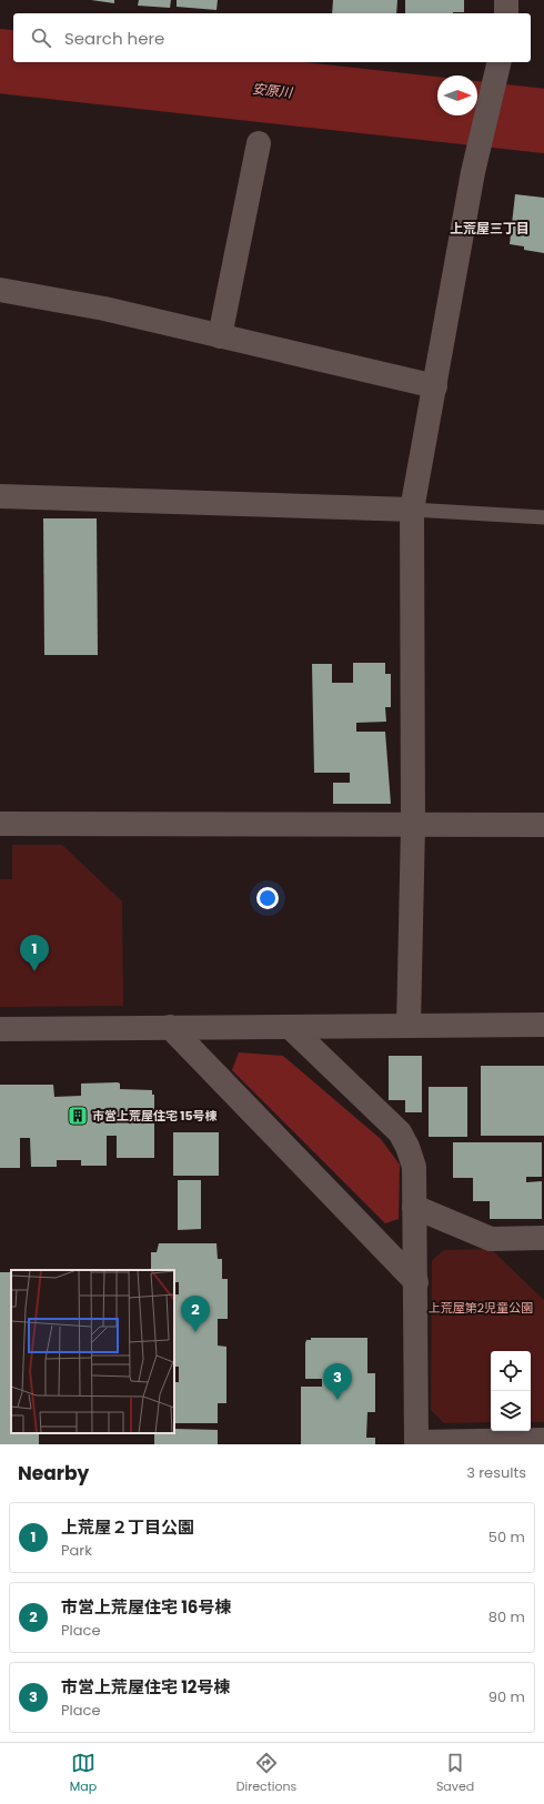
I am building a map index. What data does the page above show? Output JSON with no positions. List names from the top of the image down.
{
  "districts": ["上荒屋三丁目"],
  "water": ["安原川"],
  "parks": ["上荒屋第2児童公園"],
  "places": {
    "building": ["市営上荒屋住宅 15号棟"]
  },
  "north": "right",
  "page": {
    "search": "Search here",
    "pins": ["1", "2", "3"],
    "heading": ["Nearby", "3 results"],
    "list": [
      {
        "mark": "1",
        "name": "上荒屋２丁目公園",
        "note": "Park",
        "value": "50 m"
      },
      {
        "mark": "2",
        "name": "市営上荒屋住宅 16号棟",
        "note": "Place",
        "value": "80 m"
      },
      {
        "mark": "3",
        "name": "市営上荒屋住宅 12号棟",
        "note": "Place",
        "value": "90 m"
      }
    ],
    "nav": ["Map", "Directions", "Saved"]
  }
}
